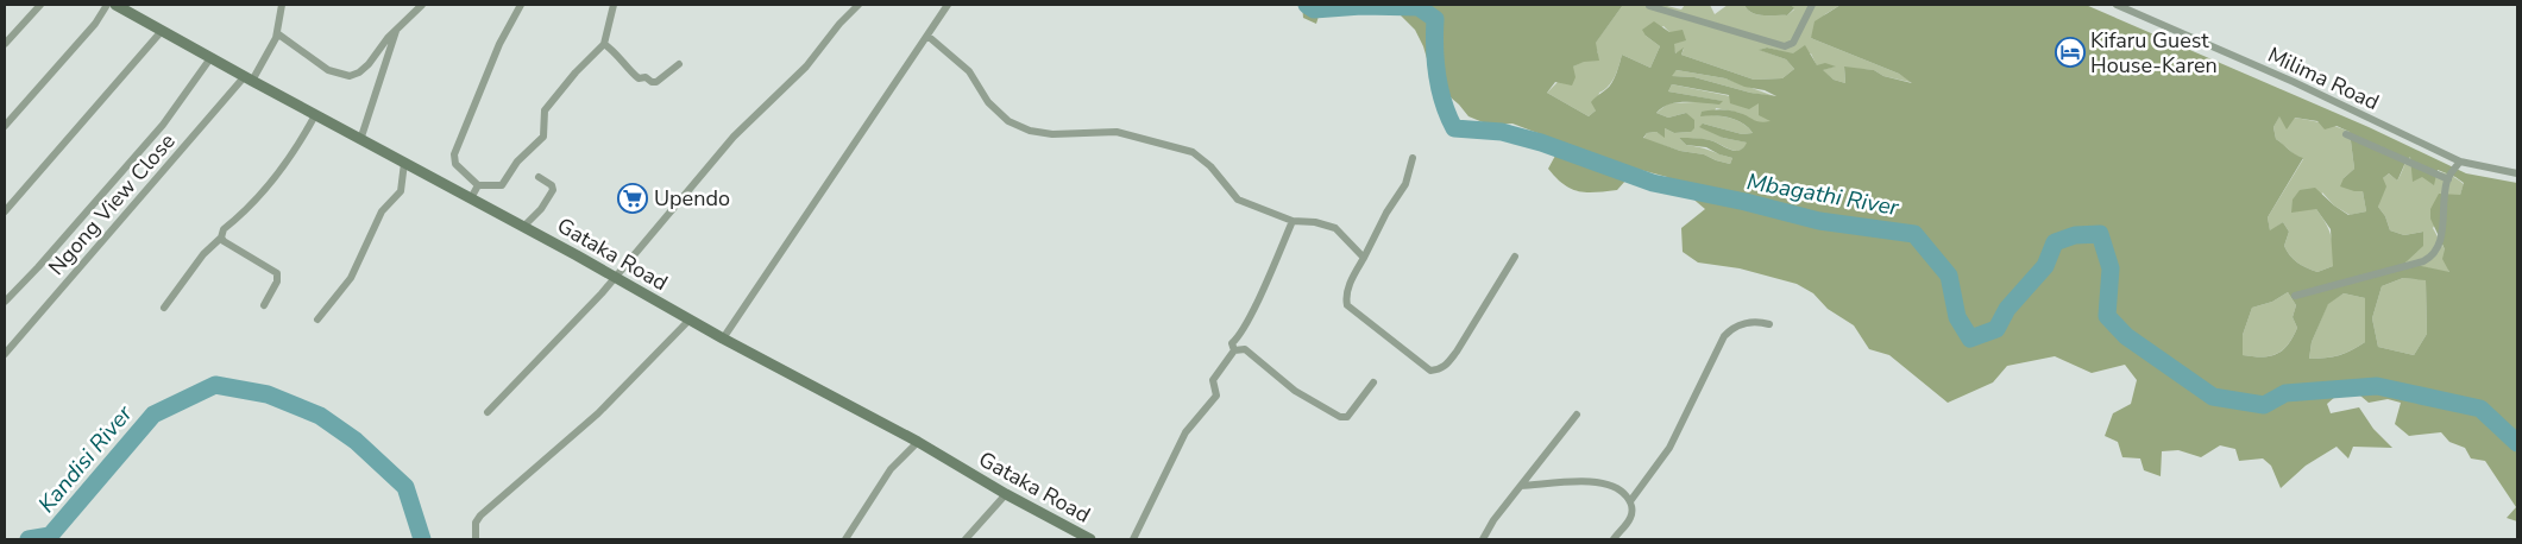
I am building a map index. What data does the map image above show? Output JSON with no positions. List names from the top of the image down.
{
  "streets": {
    "street": ["Milima Road", "Ngong View Close", "Gataka Road"]
  },
  "crossings": [
    ["Ngong View Close", "Gataka Road"]
  ],
  "water": ["Mbagathi River", "Kandisi River"],
  "places": {
    "hotel": ["Kifaru Guest House-Karen"],
    "supermarket": ["Upendo"]
  }
}
